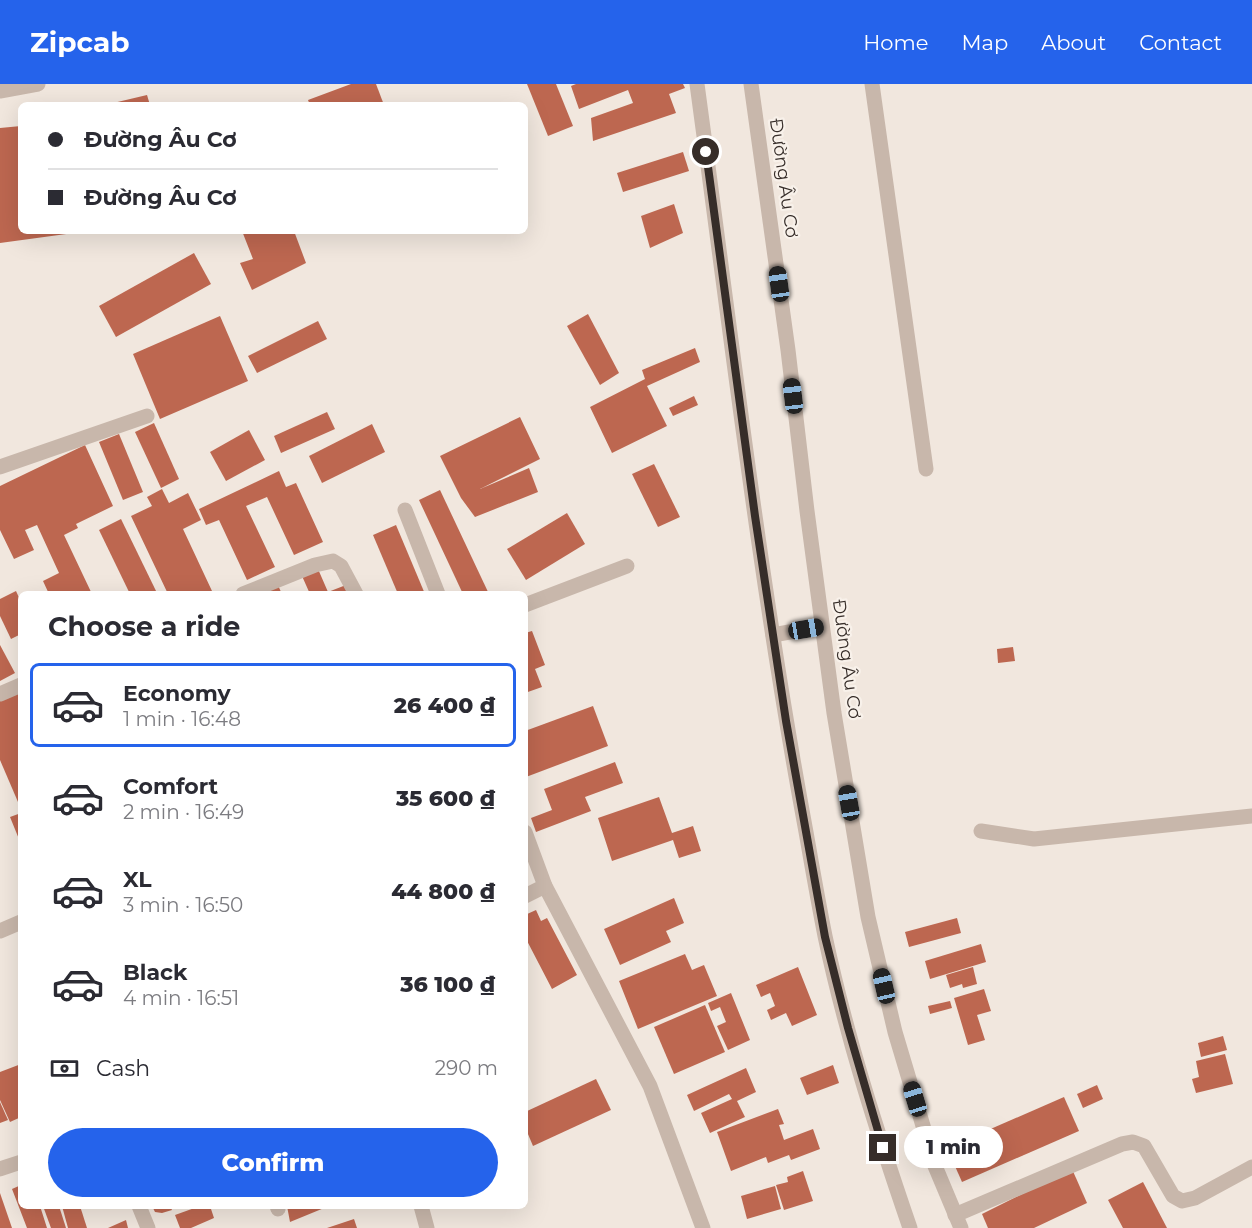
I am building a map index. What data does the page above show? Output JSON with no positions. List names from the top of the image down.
{
  "streets": {
    "street": ["Đường Âu Cơ"]
  },
  "page": {
    "header": "Zipcab",
    "nav": [
      "Home",
      "Map",
      "About",
      "Contact"
    ],
    "banner": ["Đường Âu Cơ", "Đường Âu Cơ"],
    "heading": "Choose a ride",
    "list": [
      {
        "name": "Economy",
        "note": "1 min · 16:48",
        "value": "26 400 ₫"
      },
      {
        "name": "Comfort",
        "note": "2 min · 16:49",
        "value": "35 600 ₫"
      },
      {
        "name": "XL",
        "note": "3 min · 16:50",
        "value": "44 800 ₫"
      },
      {
        "name": "Black",
        "note": "4 min · 16:51",
        "value": "36 100 ₫"
      }
    ],
    "pay": ["Cash", "290 m"],
    "buttons": "Confirm",
    "bubble": "1 min"
  }
}
